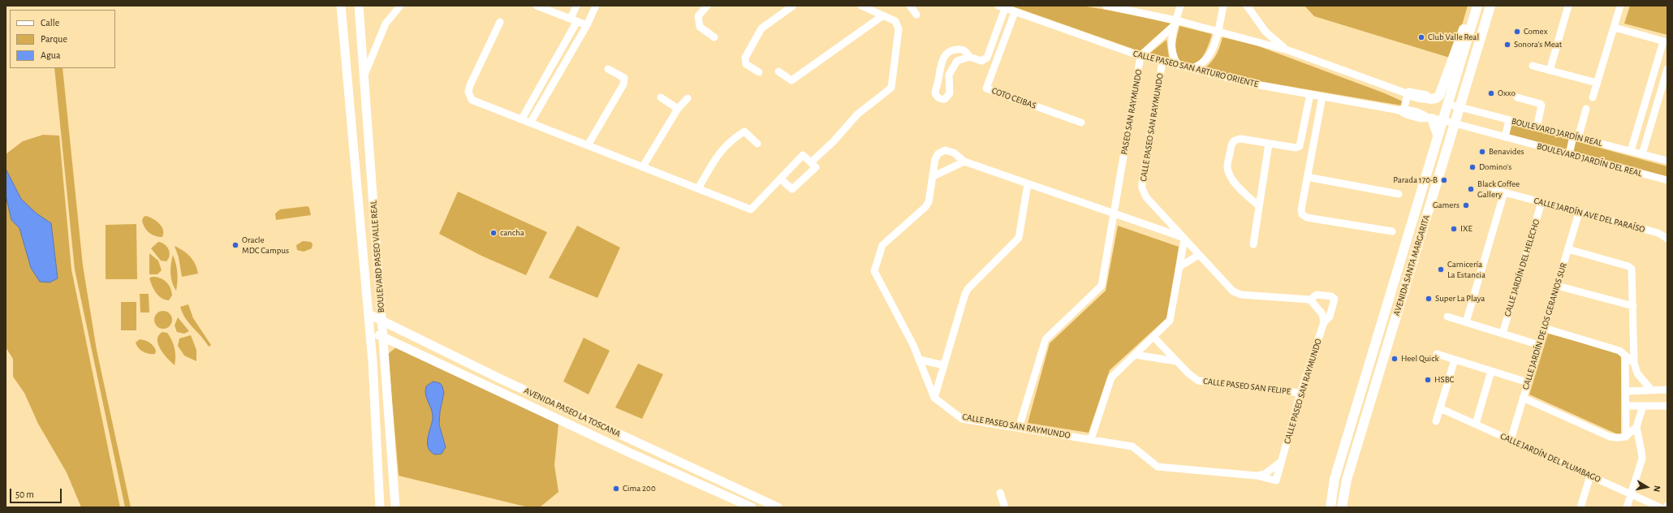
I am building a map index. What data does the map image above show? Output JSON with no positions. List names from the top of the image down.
{
  "streets": {
    "main road": ["AVENIDA SANTA MARGARITA"],
    "street": [
      "CALLE PASEO SAN ARTURO ORIENTE",
      "COTO CEIBAS",
      "PASEO SAN RAYMUNDO",
      "CALLE PASEO SAN RAYMUNDO",
      "BOULEVARD JARDÍN REAL",
      "BOULEVARD JARDÍN DEL REAL",
      "CALLE JARDÍN AVE DEL PARAÍSO",
      "BOULEVARD PASEO VALLE REAL",
      "CALLE JARDÍN DEL HELECHO",
      "CALLE JARDÍN DE LOS GERANIOS SUR",
      "CALLE PASEO SAN FELIPE",
      "AVENIDA PASEO LA TOSCANA",
      "CALLE JARDÍN DEL PLUMBAGO"
    ]
  },
  "crossings": [
    ["CALLE PASEO SAN ARTURO ORIENTE", "COTO CEIBAS"],
    ["CALLE PASEO SAN ARTURO ORIENTE", "PASEO SAN RAYMUNDO"],
    ["CALLE PASEO SAN ARTURO ORIENTE", "CALLE PASEO SAN RAYMUNDO"],
    ["CALLE PASEO SAN ARTURO ORIENTE", "BOULEVARD JARDÍN DEL REAL"],
    ["CALLE PASEO SAN ARTURO ORIENTE", "AVENIDA SANTA MARGARITA"],
    ["PASEO SAN RAYMUNDO", "CALLE PASEO SAN RAYMUNDO"],
    ["CALLE PASEO SAN RAYMUNDO", "CALLE PASEO SAN FELIPE"],
    ["BOULEVARD JARDÍN REAL", "AVENIDA SANTA MARGARITA"],
    ["BOULEVARD JARDÍN DEL REAL", "AVENIDA SANTA MARGARITA"],
    ["CALLE JARDÍN AVE DEL PARAÍSO", "CALLE JARDÍN DEL HELECHO"],
    ["CALLE JARDÍN AVE DEL PARAÍSO", "CALLE JARDÍN DE LOS GERANIOS SUR"],
    ["BOULEVARD PASEO VALLE REAL", "AVENIDA PASEO LA TOSCANA"],
    ["CALLE JARDÍN DE LOS GERANIOS SUR", "CALLE JARDÍN DEL PLUMBAGO"]
  ],
  "places": [
    "Comex",
    "Club Valle Real",
    "Sonora's Meat",
    "Oxxo",
    "Benavides",
    "Domino's",
    "Parada 170-B",
    "Black Coffee Gallery",
    "Gamers",
    "IXE",
    "cancha",
    "Oracle MDC Campus",
    "Carnicería La Estancia",
    "Super La Playa",
    "Heel Quick",
    "HSBC",
    "Cima 200"
  ],
  "legend": ["Calle", "Parque", "Agua"],
  "scale_bar": "50 m",
  "north": "right"
}
